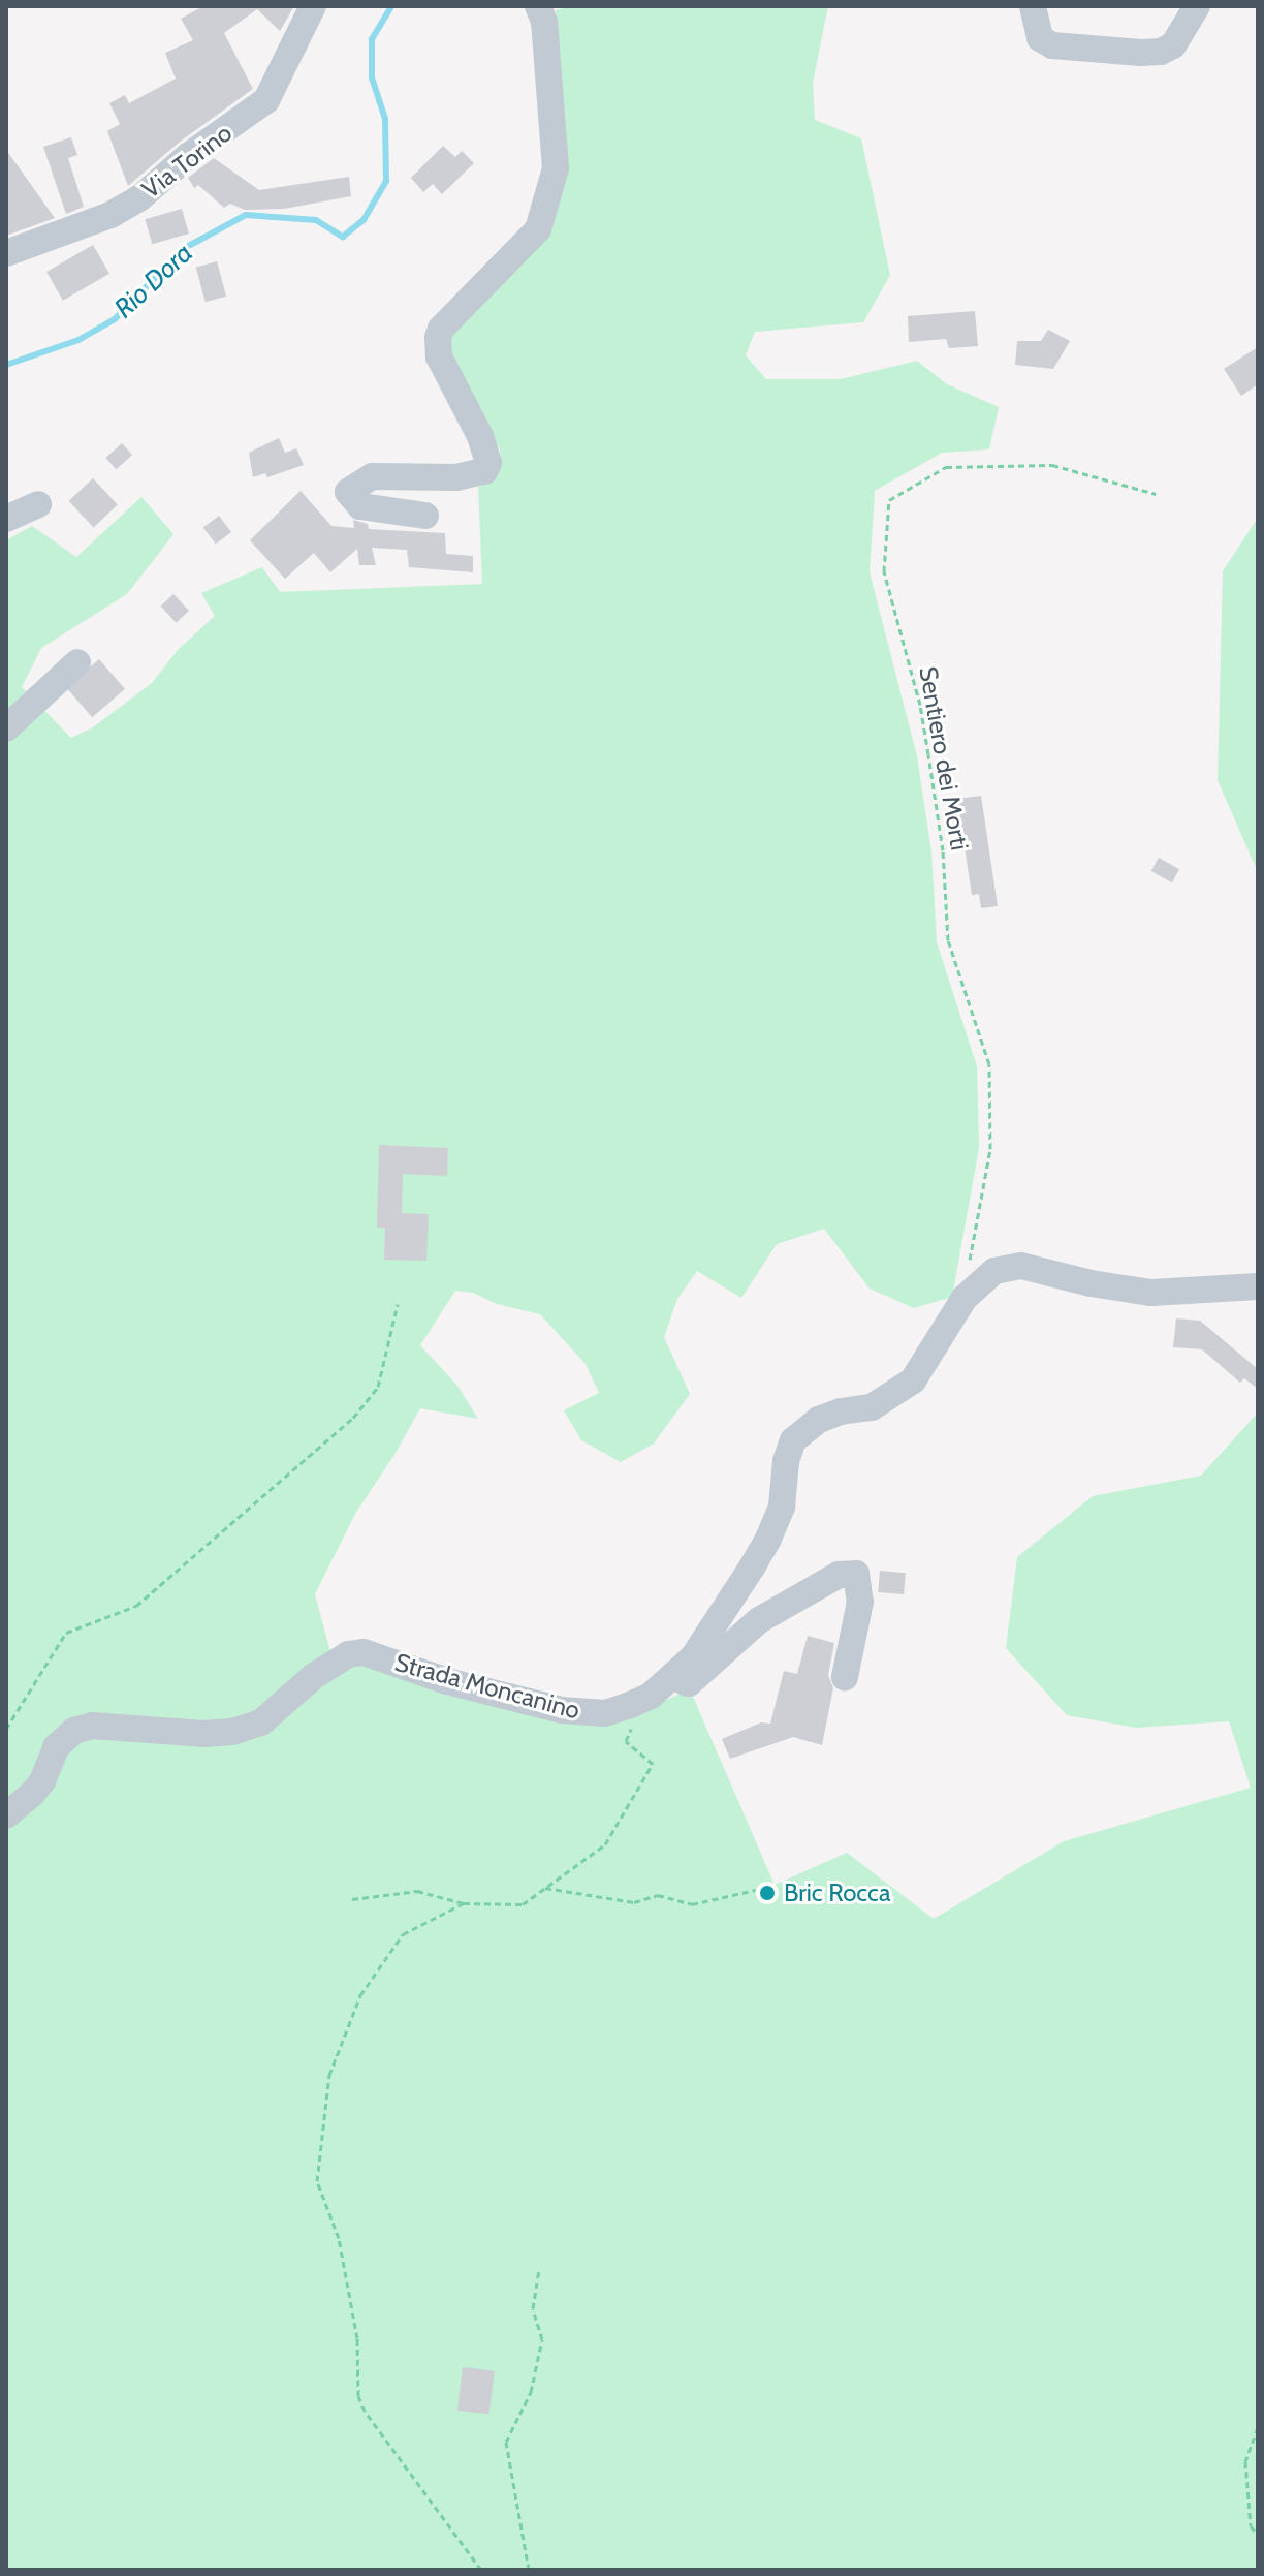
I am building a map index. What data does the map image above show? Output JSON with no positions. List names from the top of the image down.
{
  "streets": {
    "street": ["Via Torino", "Strada Moncanino"],
    "path": ["Sentiero dei Morti"]
  },
  "crossings": [
    ["Sentiero dei Morti", "Strada Moncanino"]
  ],
  "water": ["Rio Dora"],
  "places": ["Bric Rocca"]
}
